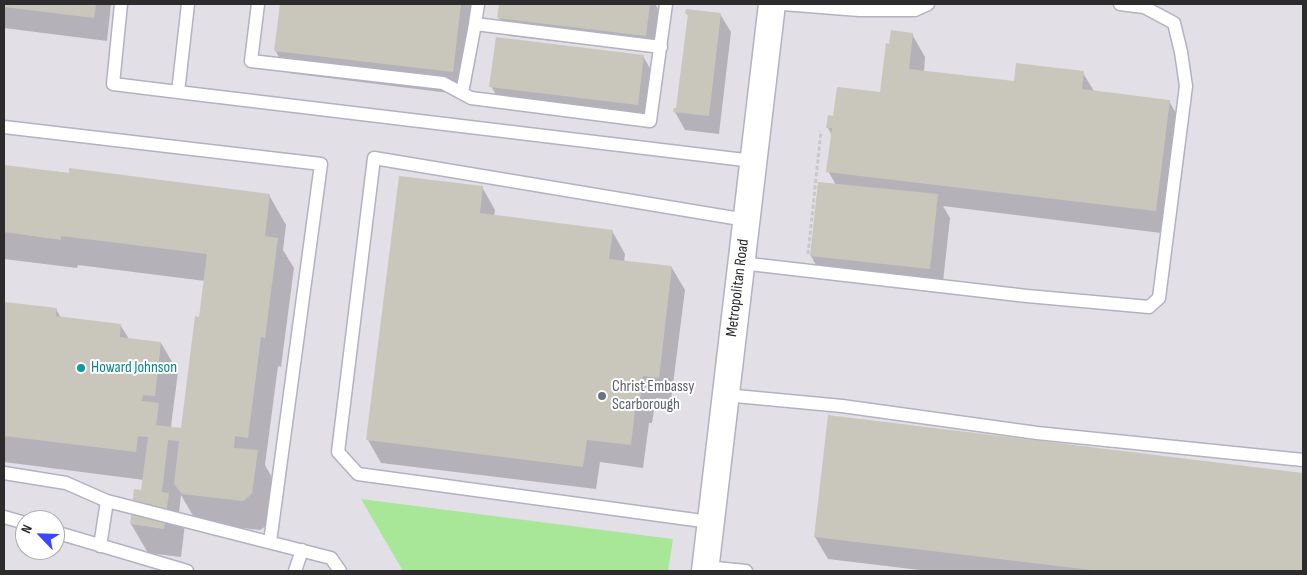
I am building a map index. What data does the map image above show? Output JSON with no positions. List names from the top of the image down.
{
  "streets": {
    "street": ["Metropolitan Road"]
  },
  "places": ["Howard Johnson", "Christ Embassy Scarborough"],
  "north": "top left"
}
